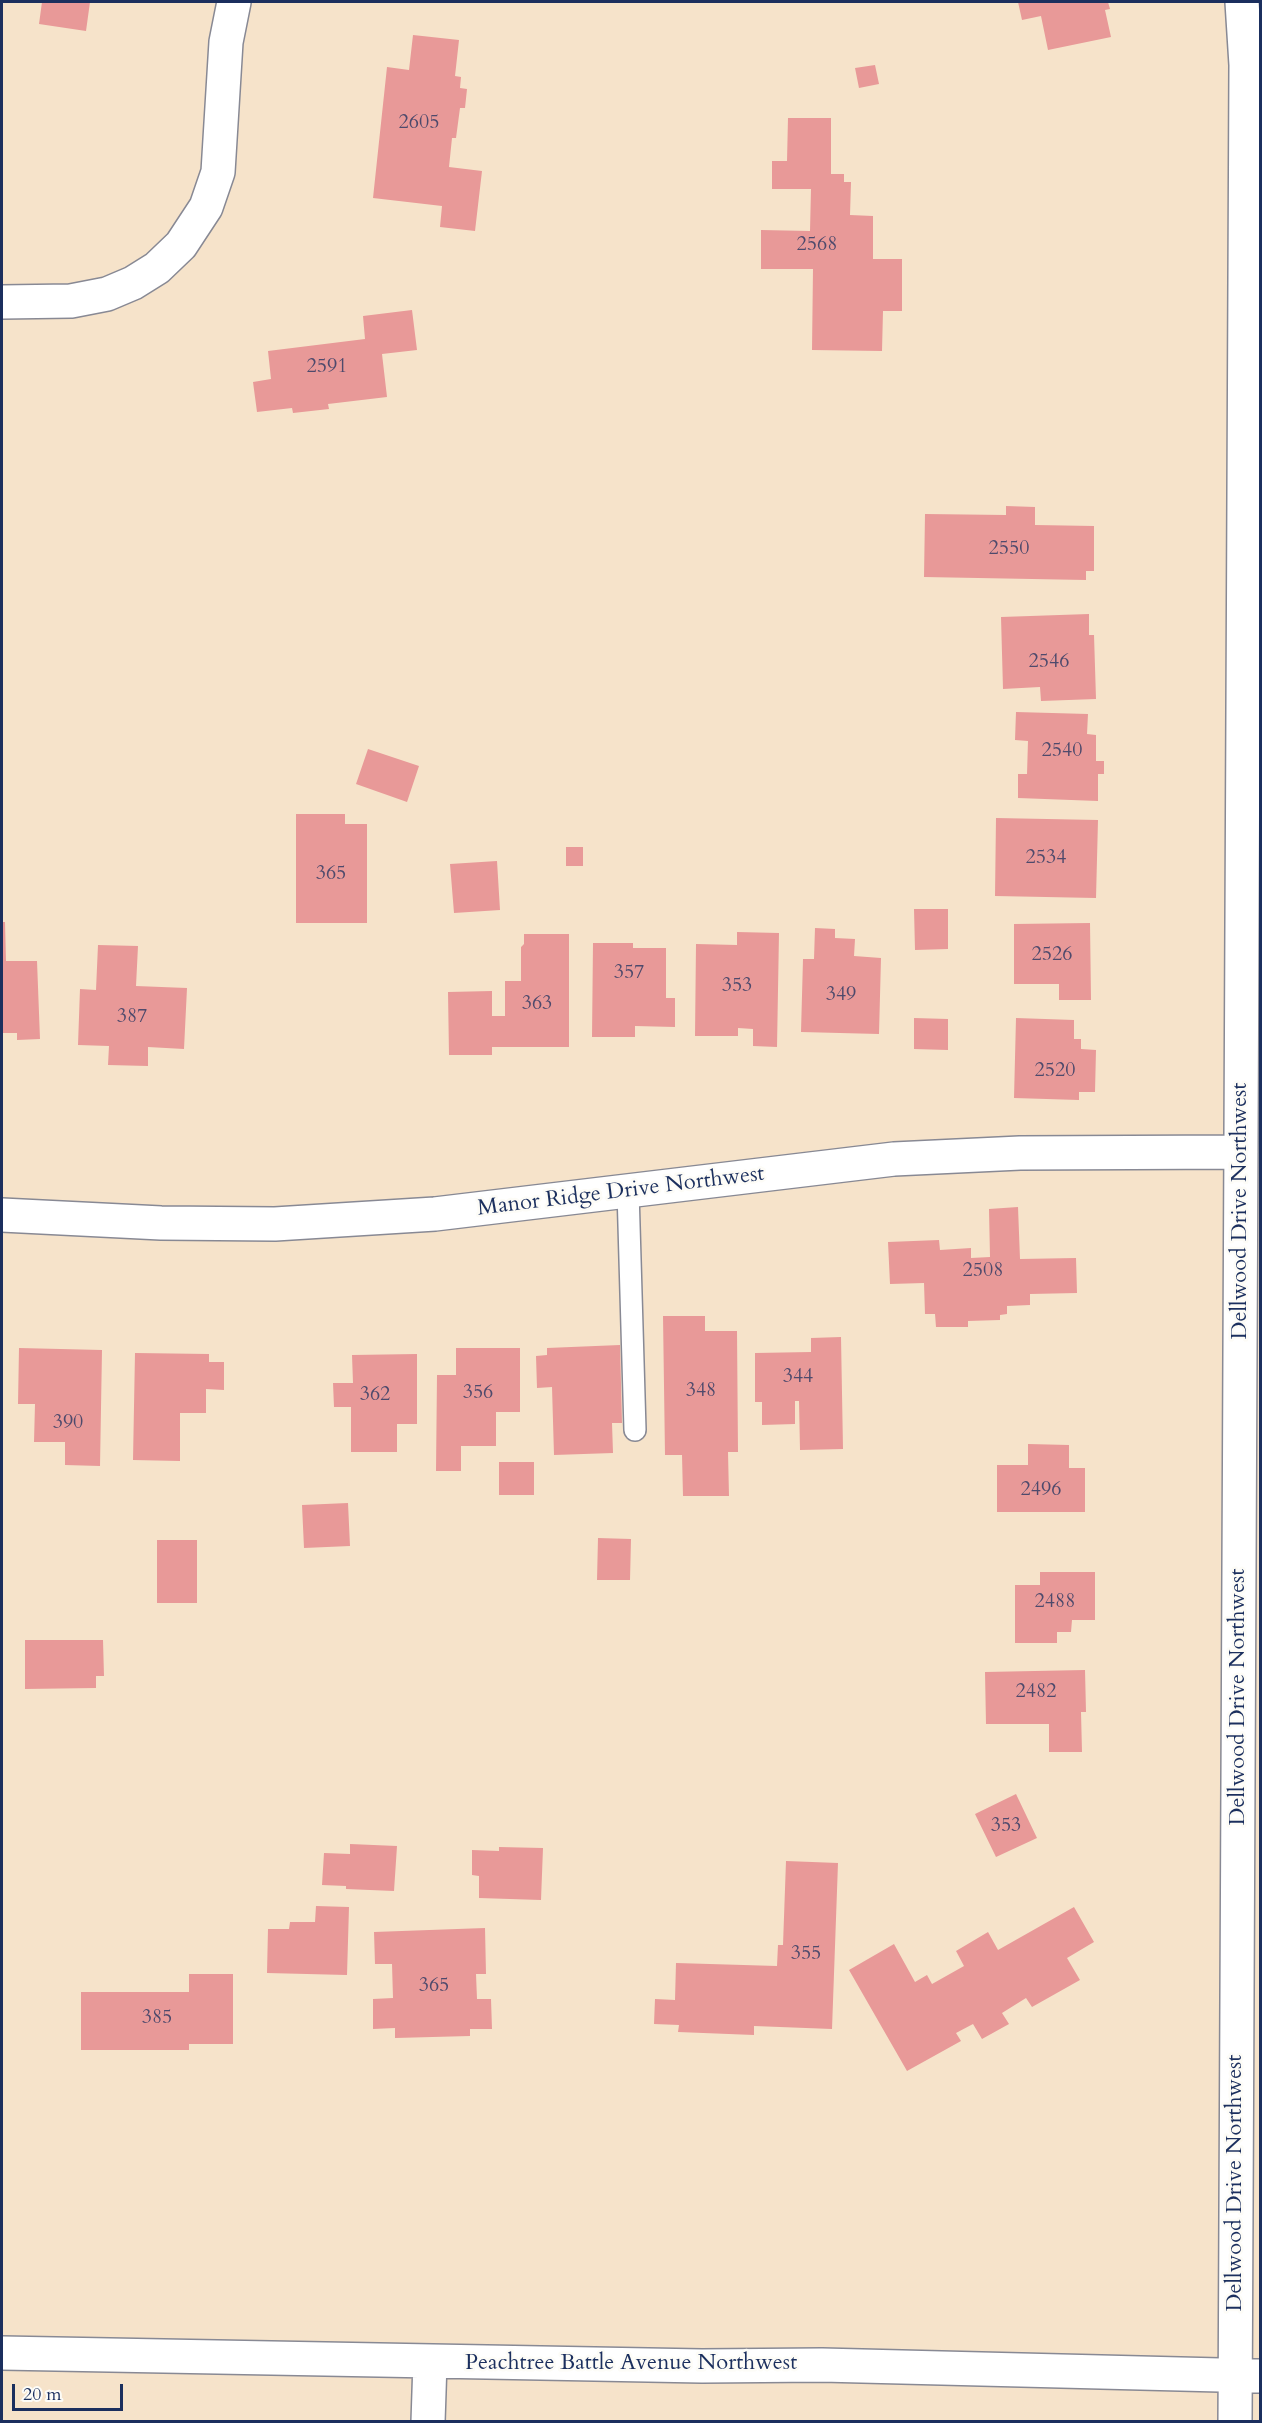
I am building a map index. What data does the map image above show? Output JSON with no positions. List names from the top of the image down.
{
  "streets": {
    "street": ["Manor Ridge Drive Northwest", "Dellwood Drive Northwest", "Peachtree Battle Avenue Northwest"]
  },
  "crossings": [
    ["Manor Ridge Drive Northwest", "Dellwood Drive Northwest"],
    ["Dellwood Drive Northwest", "Peachtree Battle Avenue Northwest"]
  ],
  "house_numbers": [
    "2605",
    "2568",
    "2591",
    "2550",
    "2546",
    "2540",
    "2534",
    "365",
    "2526",
    "357",
    "353",
    "349",
    "363",
    "387",
    "2520",
    "2508",
    "344",
    "348",
    "356",
    "362",
    "390",
    "2496",
    "2488",
    "2482",
    "353",
    "355",
    "365",
    "385"
  ],
  "scale_bar": "20 m"
}
